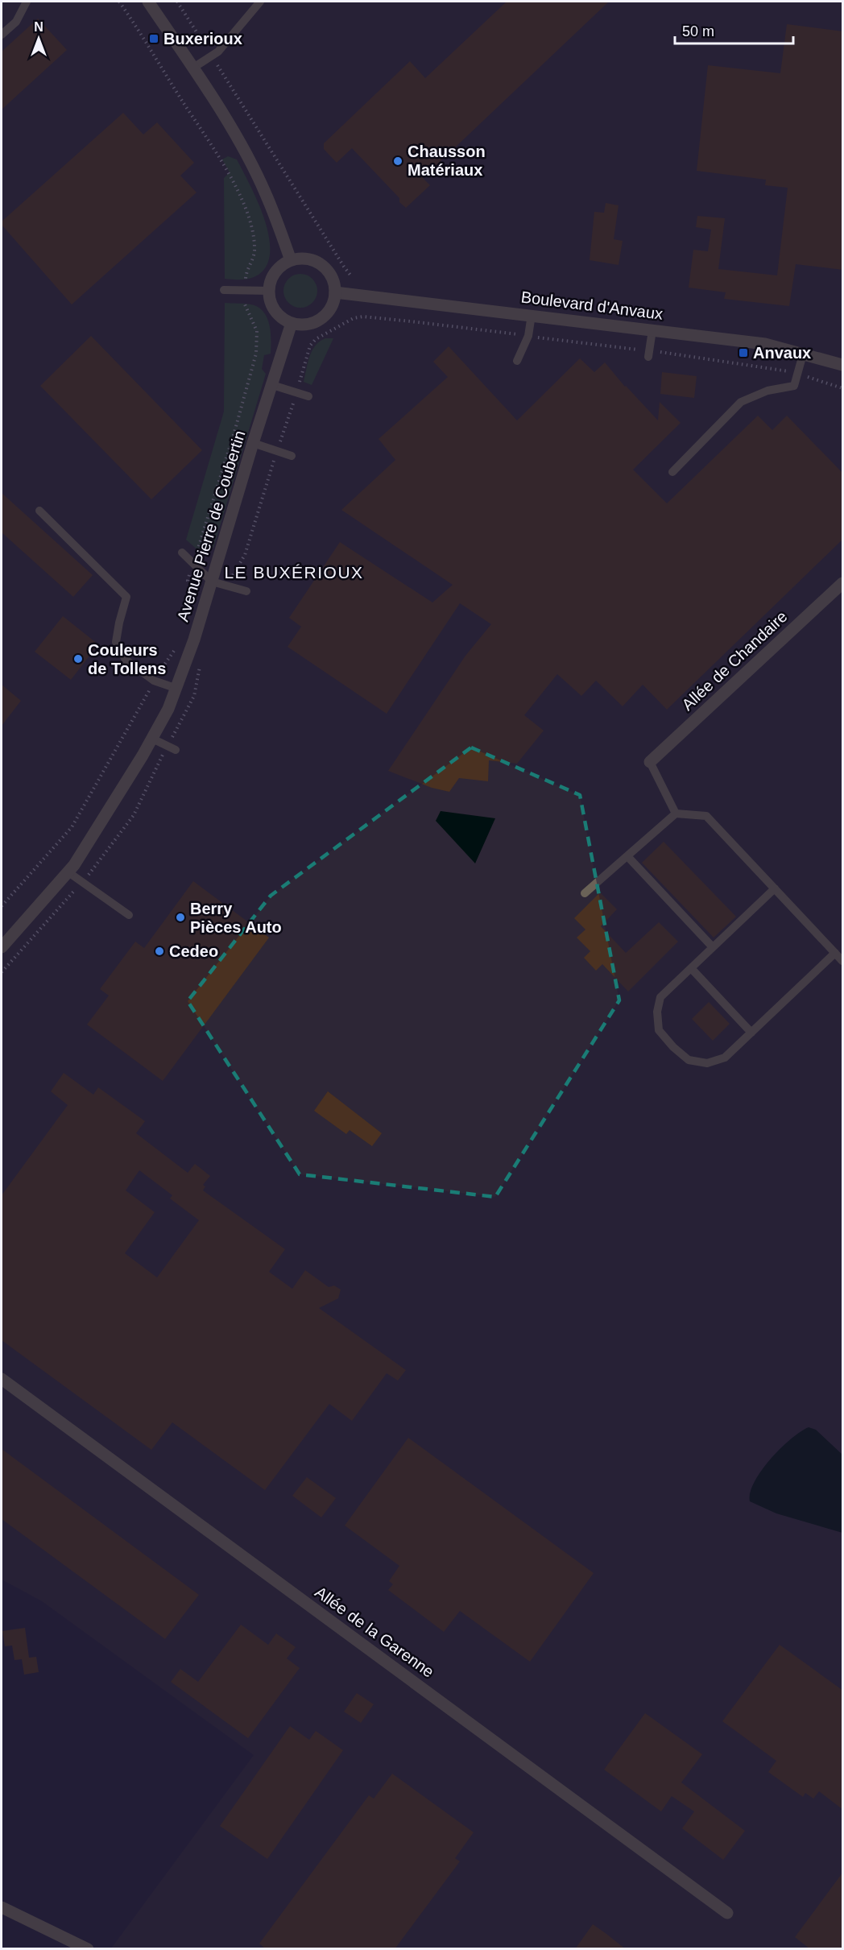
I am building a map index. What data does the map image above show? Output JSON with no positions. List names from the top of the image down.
{
  "streets": {
    "street": [
      "Boulevard d'Anvaux",
      "Avenue Pierre de Coubertin",
      "Allée de Chandaire",
      "Allée de la Garenne"
    ]
  },
  "crossings": [
    ["Boulevard d'Anvaux", "Avenue Pierre de Coubertin"]
  ],
  "districts": ["LE BUXÉRIOUX"],
  "places": {
    "transit": ["Buxerioux", "Anvaux"],
    "other": [
      "Chausson Matériaux",
      "Couleurs de Tollens",
      "Berry Pièces Auto",
      "Cedeo"
    ]
  },
  "scale_bar": "50 m",
  "north": "top"
}
